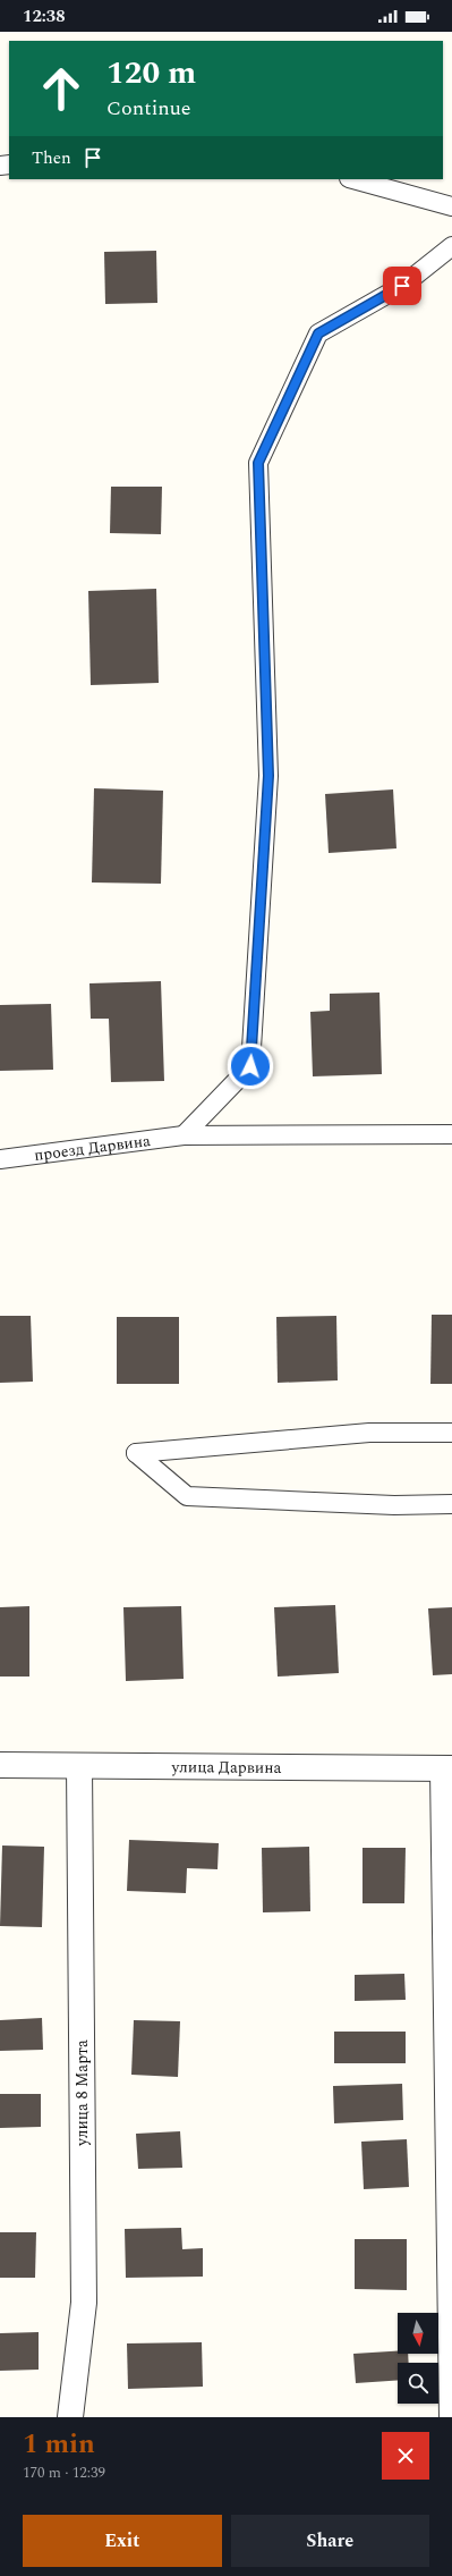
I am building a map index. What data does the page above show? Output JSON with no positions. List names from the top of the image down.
{
  "streets": {
    "street": ["улица Дарвина", "улица 8 Марта"],
    "lane": ["проезд Дарвина"]
  },
  "crossings": [
    ["улица Дарвина", "улица 8 Марта"]
  ],
  "north": "bottom",
  "page": {
    "status": "12:38",
    "turn": ["120 m", "Continue"],
    "then": "Then",
    "heading": ["1 min", "170 m · 12:39"],
    "buttons": ["Exit", "Share"]
  }
}
